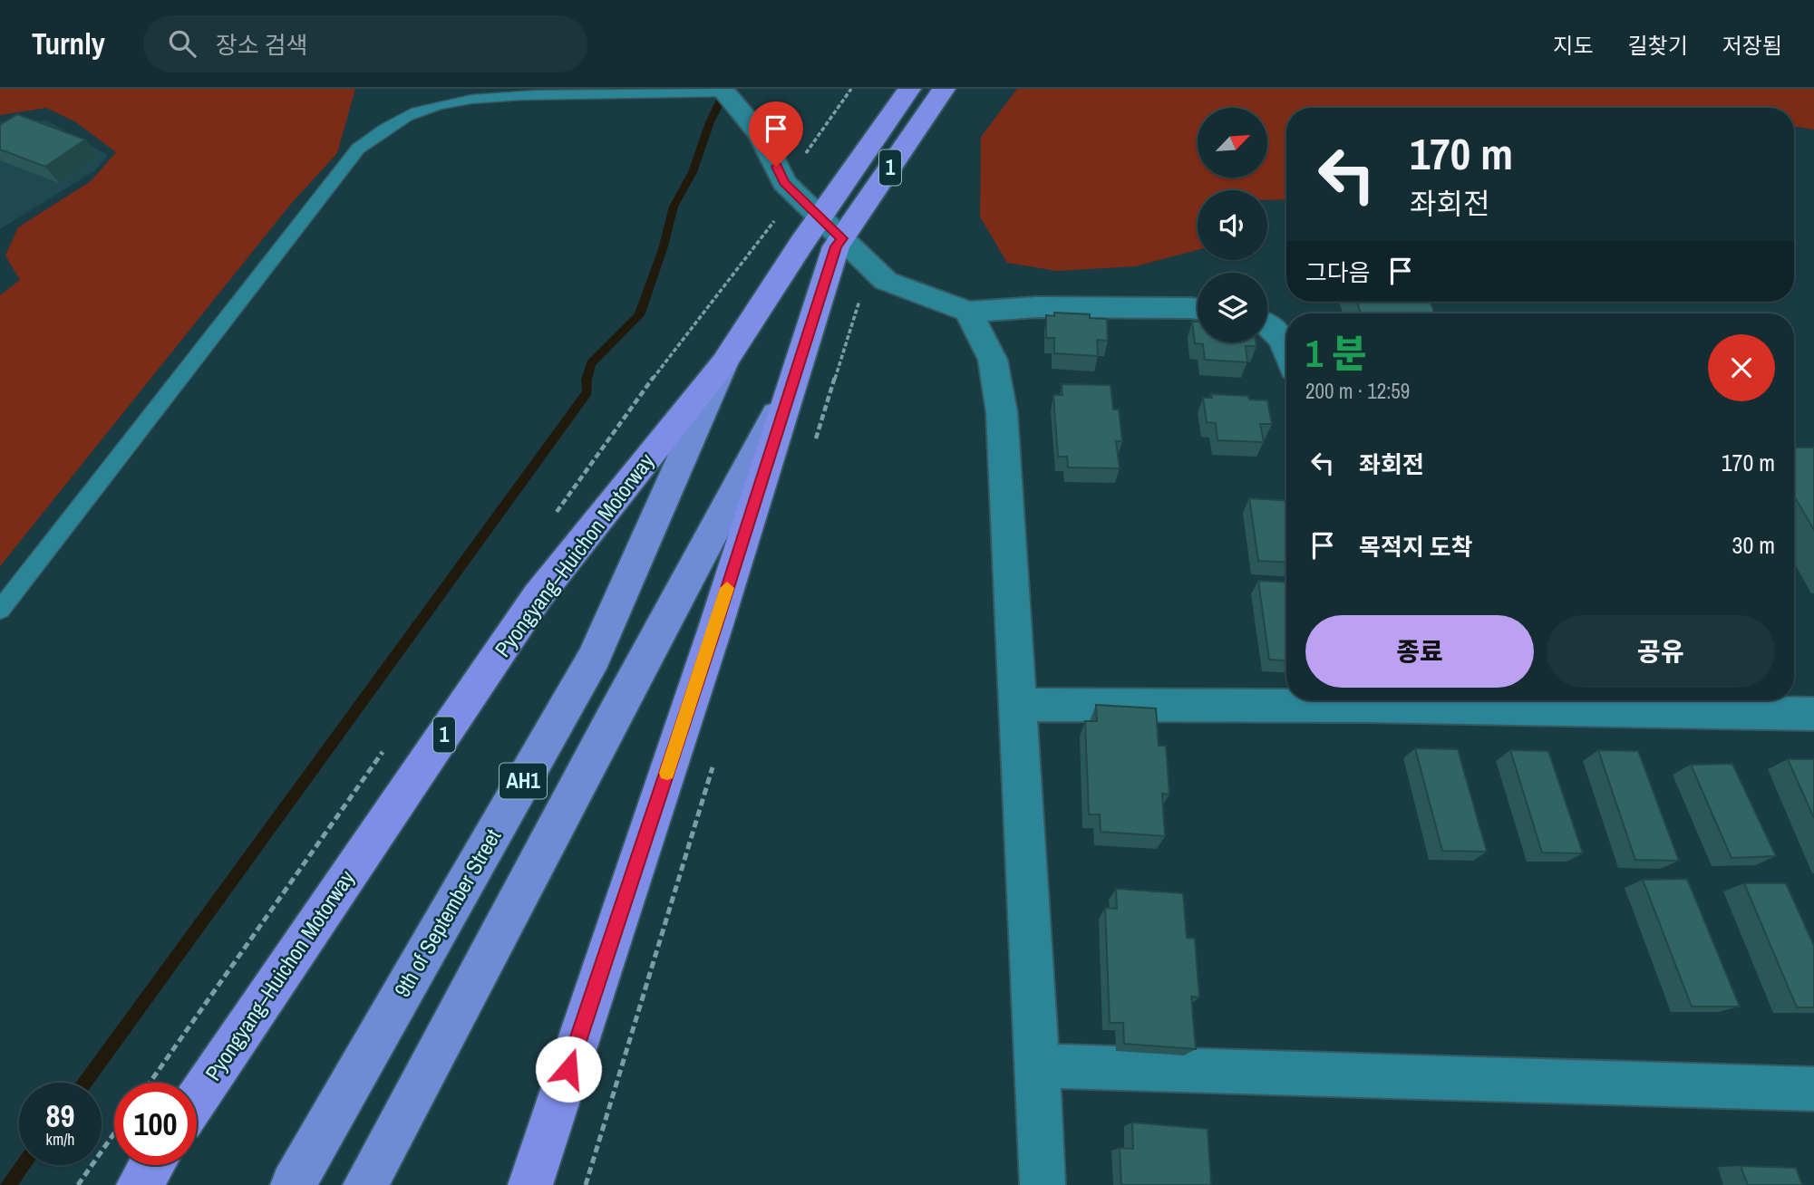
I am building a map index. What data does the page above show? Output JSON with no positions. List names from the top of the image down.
{
  "streets": {
    "highway": [
      "1",
      "Pyongyang–Huichon Motorway",
      "AH1",
      "9th of September Street"
    ]
  },
  "crossings": [
    ["1", "AH1"],
    ["Pyongyang–Huichon Motorway", "9th of September Street"]
  ],
  "north": "top right",
  "page": {
    "header": "Turnly",
    "search": "장소 검색",
    "nav": ["지도", "길찾기", "저장됨"],
    "turn": ["170 m", "좌회전"],
    "then": "그다음",
    "heading": ["1 분", "200 m · 12:59"],
    "list": [
      {
        "name": "좌회전",
        "value": "170 m"
      },
      {
        "name": "목적지 도착",
        "value": "30 m"
      }
    ],
    "buttons": ["종료", "공유"],
    "speed": "89 km/h",
    "limit": "100"
  }
}
